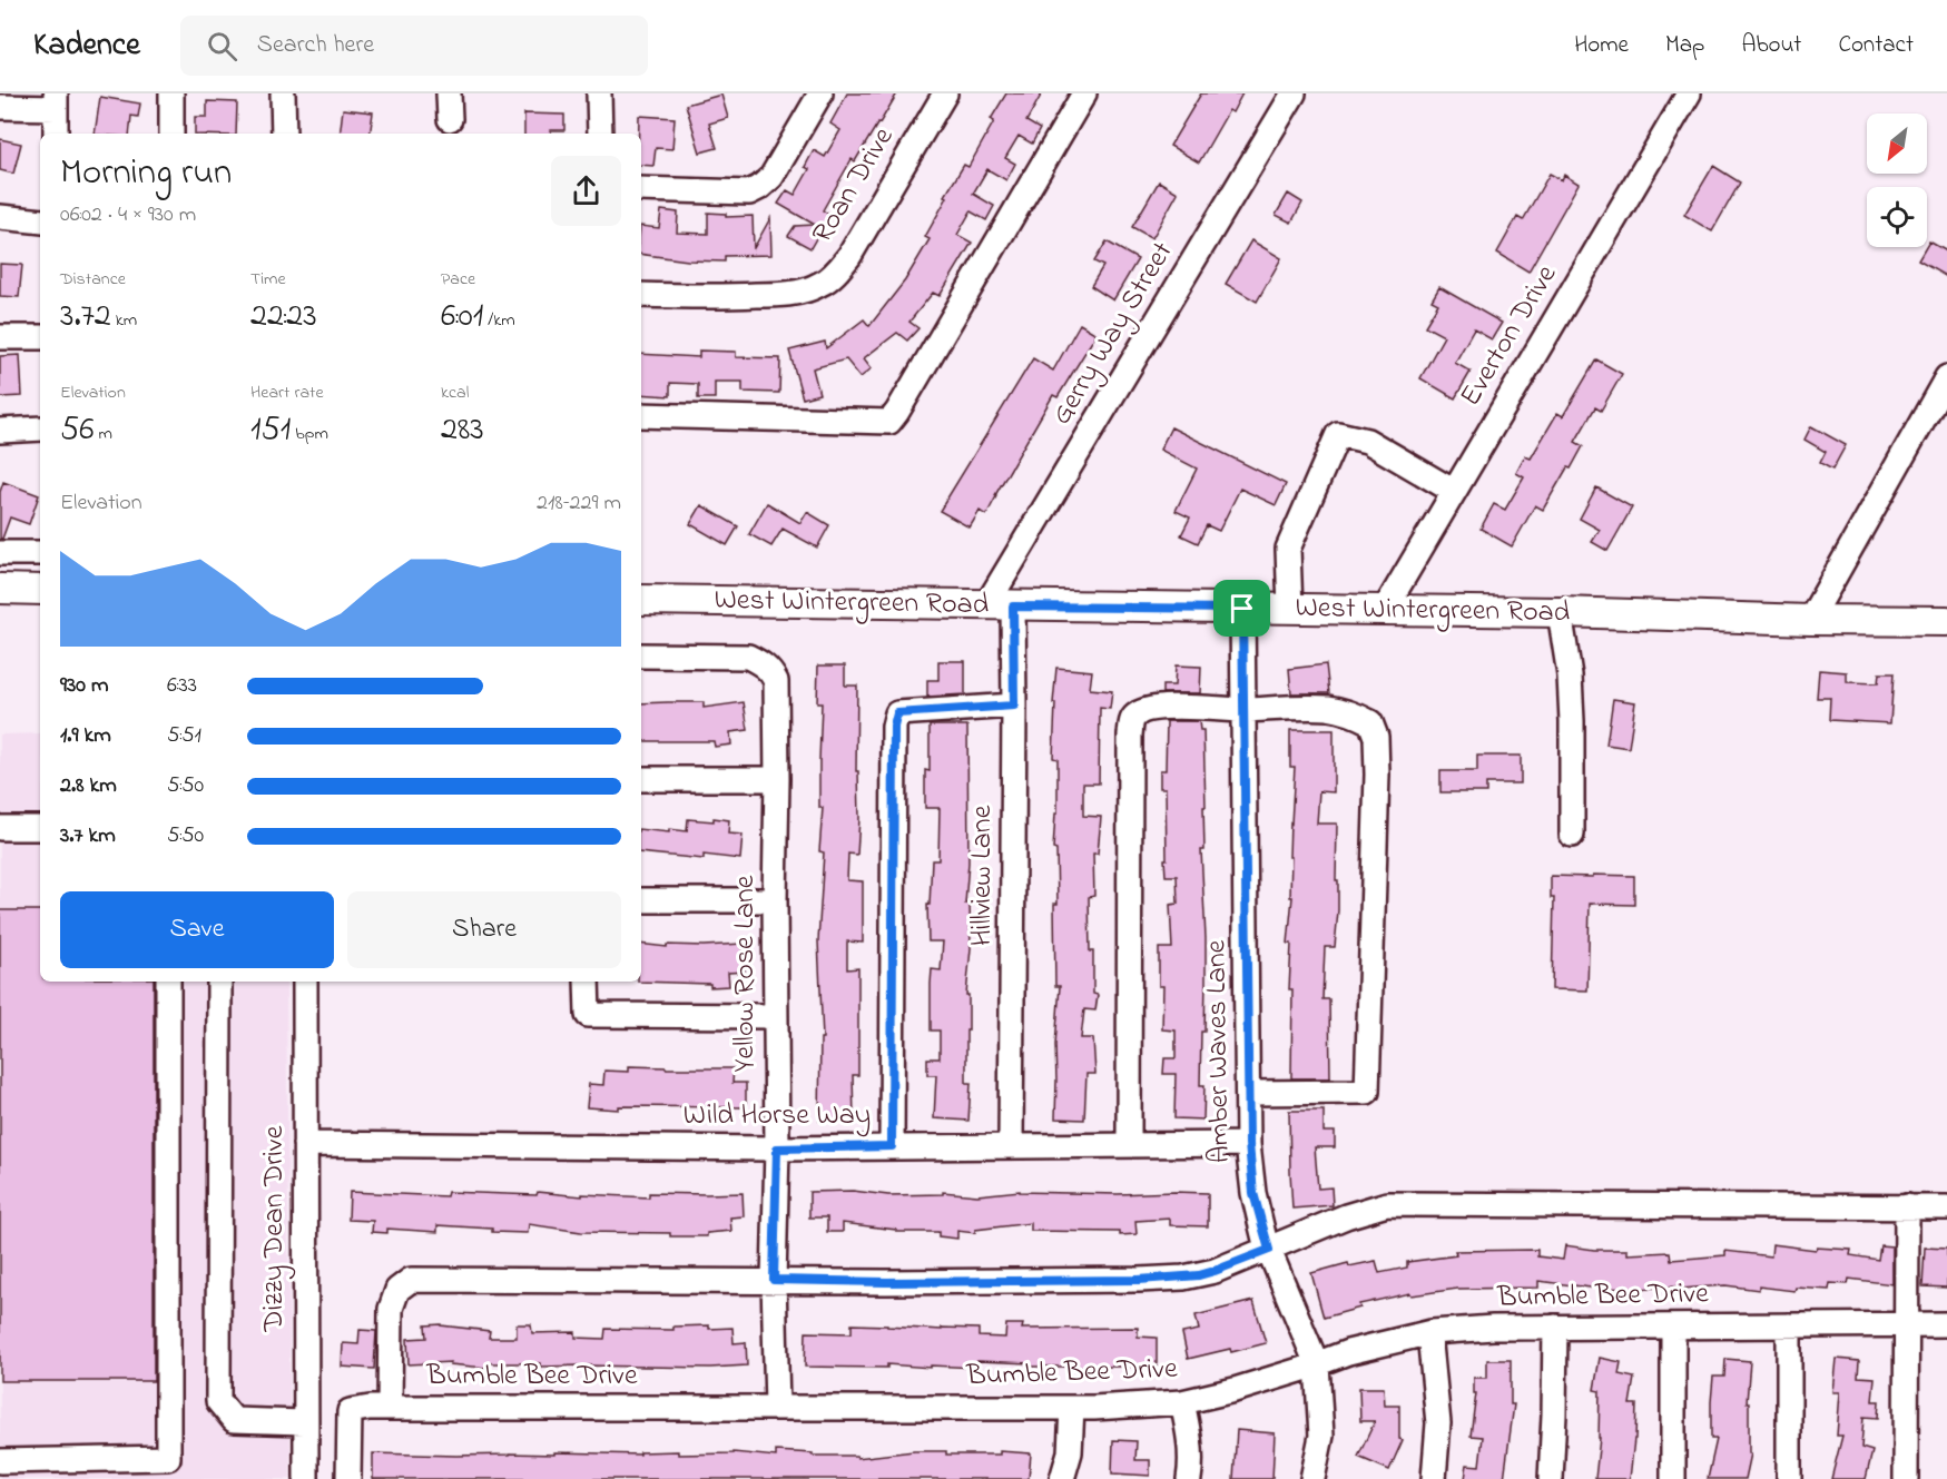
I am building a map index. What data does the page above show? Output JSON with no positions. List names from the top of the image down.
{
  "streets": {
    "main road": ["West Wintergreen Road"],
    "street": [
      "Roan Drive",
      "Gerry Way Street",
      "Everton Drive",
      "Hillview Lane",
      "Yellow Rose Lane",
      "Amber Waves Lane",
      "Wild Horse Way",
      "Dizzy Dean Drive",
      "Bumble Bee Drive"
    ]
  },
  "crossings": [
    ["Gerry Way Street", "West Wintergreen Road"],
    ["Gerry Way Street", "Hillview Lane"],
    ["Everton Drive", "West Wintergreen Road"],
    ["West Wintergreen Road", "Hillview Lane"],
    ["West Wintergreen Road", "Amber Waves Lane"],
    ["Hillview Lane", "Wild Horse Way"],
    ["Yellow Rose Lane", "Wild Horse Way"],
    ["Yellow Rose Lane", "Bumble Bee Drive"],
    ["Amber Waves Lane", "Wild Horse Way"],
    ["Amber Waves Lane", "Bumble Bee Drive"],
    ["Wild Horse Way", "Dizzy Dean Drive"]
  ],
  "north": "bottom left",
  "page": {
    "header": "Kadence",
    "search": "Search here",
    "nav": [
      "Home",
      "Map",
      "About",
      "Contact"
    ],
    "heading": ["Morning run", "06:02 · 4 × 930 m"],
    "stats": [
      ["Distance", "3.72 km"],
      ["Time", "22:23"],
      ["Pace", "6:01 /km"],
      ["Elevation", "56 m"],
      ["Heart rate", "151 bpm"],
      ["kcal", "283"]
    ],
    "chart": ["Elevation", "218–229 m"],
    "list": [
      {
        "name": "930 m",
        "note": "6:33"
      },
      {
        "name": "1.9 km",
        "note": "5:51"
      },
      {
        "name": "2.8 km",
        "note": "5:50"
      },
      {
        "name": "3.7 km",
        "note": "5:50"
      }
    ],
    "buttons": ["Save", "Share"]
  }
}
